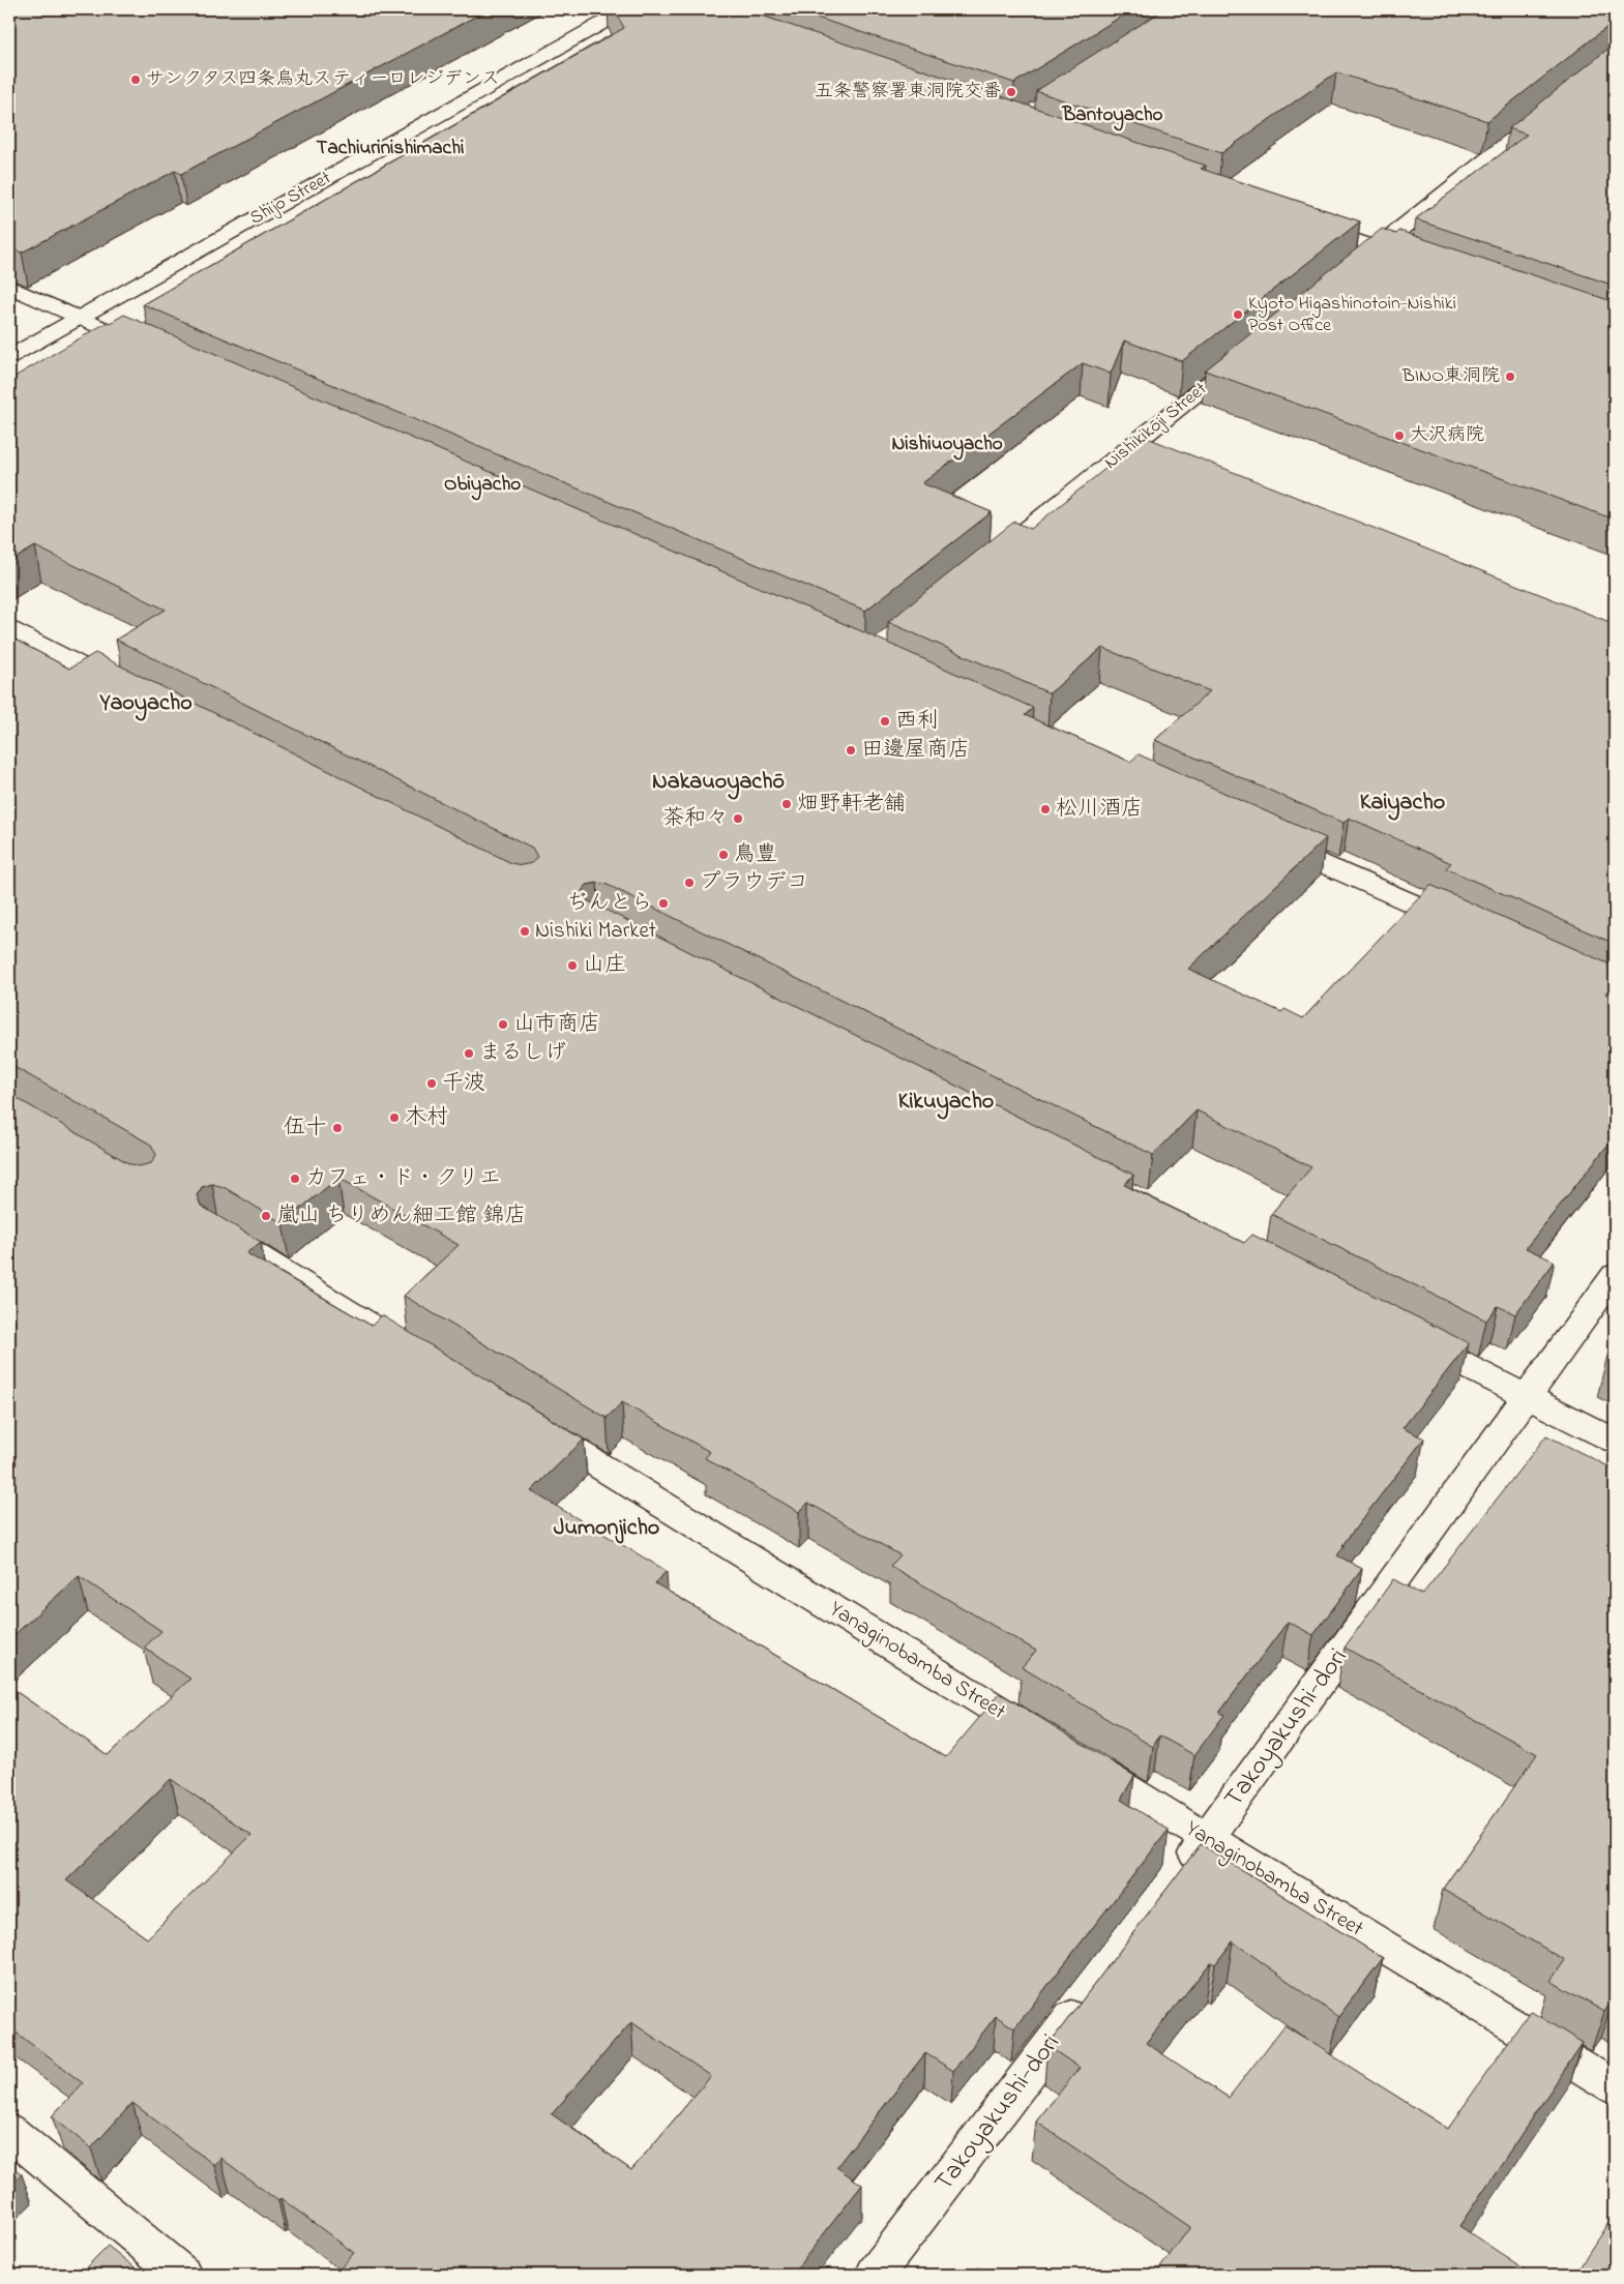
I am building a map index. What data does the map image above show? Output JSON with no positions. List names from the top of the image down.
{
  "streets": {
    "street": [
      "Shijo Street",
      "Nishikikōji Street",
      "Yanaginobamba Street",
      "Takoyakushi-dori"
    ]
  },
  "crossings": [
    ["Yanaginobamba Street", "Takoyakushi-dori"]
  ],
  "districts": [
    "Bantoyacho",
    "Tachiurinishimachi",
    "Nishiuoyacho",
    "Obiyacho",
    "Yaoyacho",
    "Nakauoyachō",
    "Kaiyacho",
    "Kikuyacho",
    "Jumonjicho"
  ],
  "places": [
    "サンクタス四条烏丸スティーロレジデンス",
    "五条警察署東洞院交番",
    "Kyoto Higashinotoin-Nishiki Post Office",
    "BINO東洞院",
    "大沢病院",
    "西利",
    "田邊屋商店",
    "畑野軒老舗",
    "松川酒店",
    "茶和々",
    "鳥豊",
    "プラウデコ",
    "ぢんとら",
    "Nishiki Market",
    "山庄",
    "山市商店",
    "まるしげ",
    "千波",
    "木村",
    "伍十",
    "カフェ・ド・クリエ",
    "嵐山 ちりめん細工館 錦店"
  ]
}
